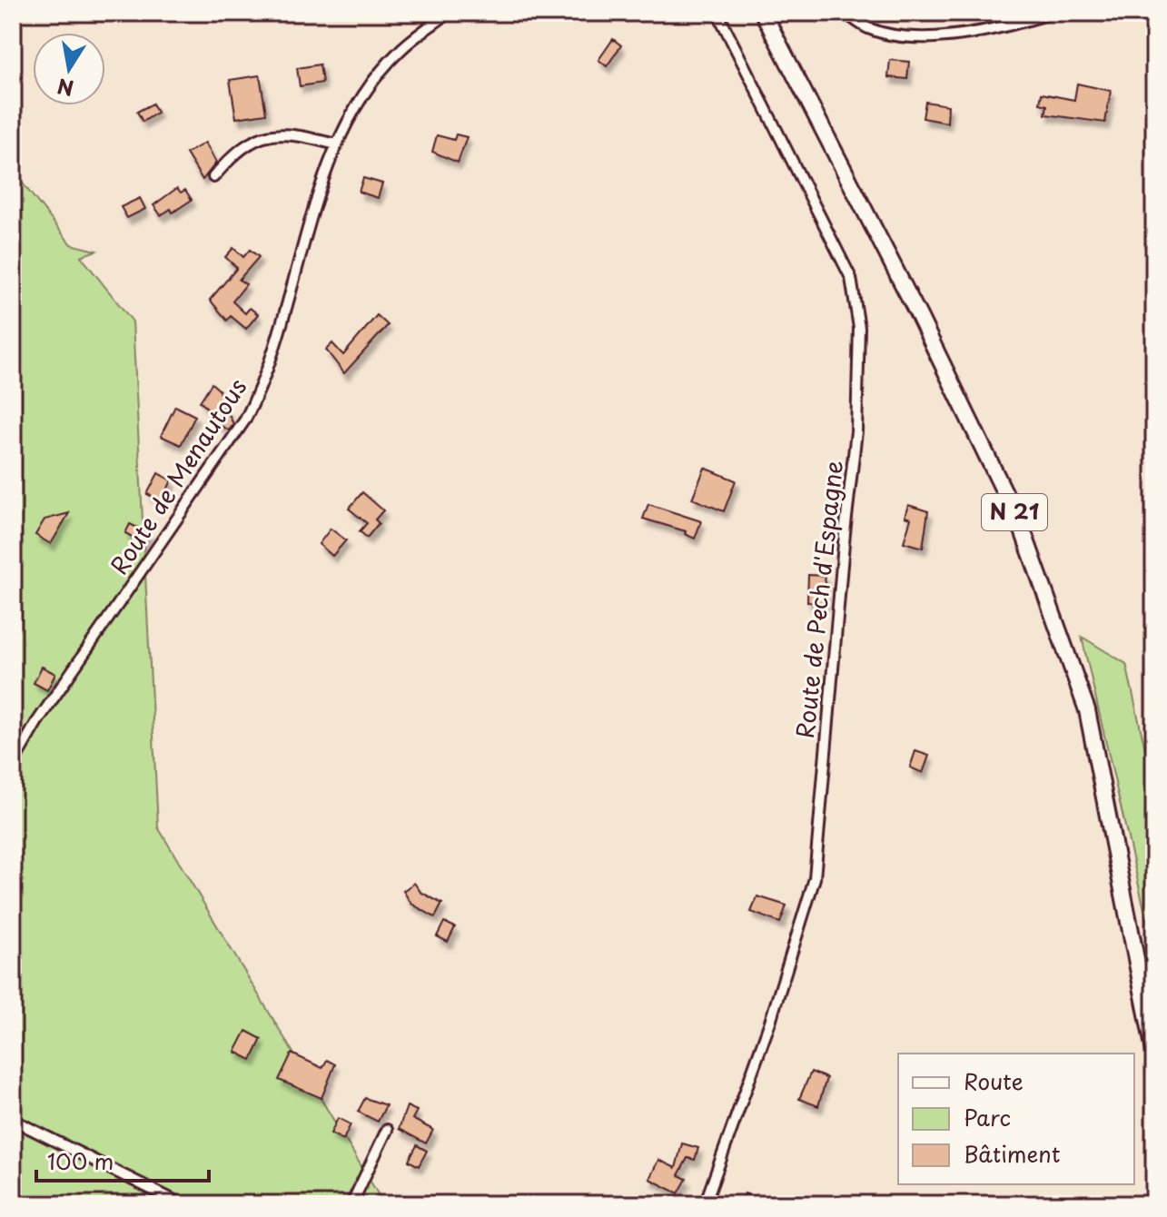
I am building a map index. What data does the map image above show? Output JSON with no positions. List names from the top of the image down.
{
  "streets": {
    "main road": ["N 21"],
    "street": ["Route de Menautous", "Route de Pech d'Espagne"]
  },
  "legend": ["Route", "Parc", "Bâtiment"],
  "scale_bar": "100 m",
  "north": "bottom"
}
